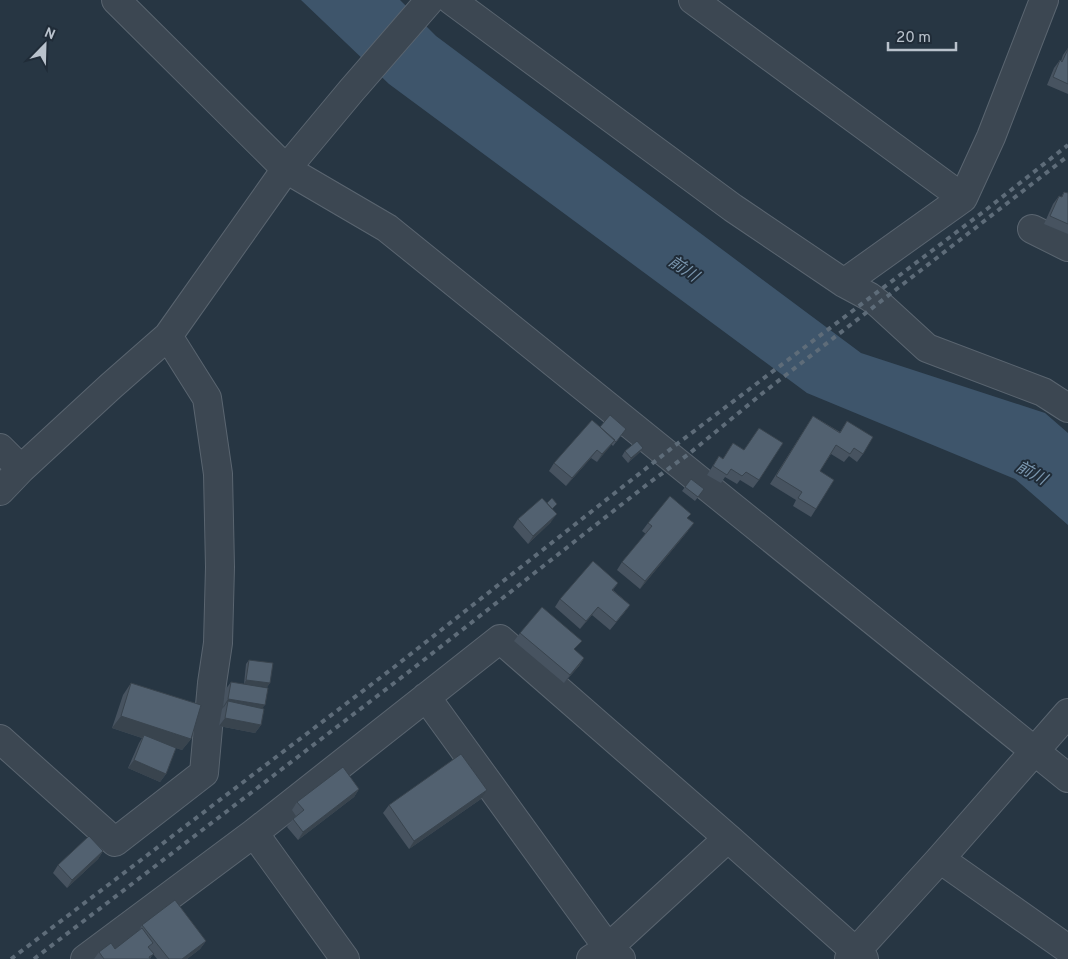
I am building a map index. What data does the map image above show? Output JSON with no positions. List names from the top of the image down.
{
  "water": ["前川"],
  "scale_bar": "20 m",
  "north": "top right"
}
